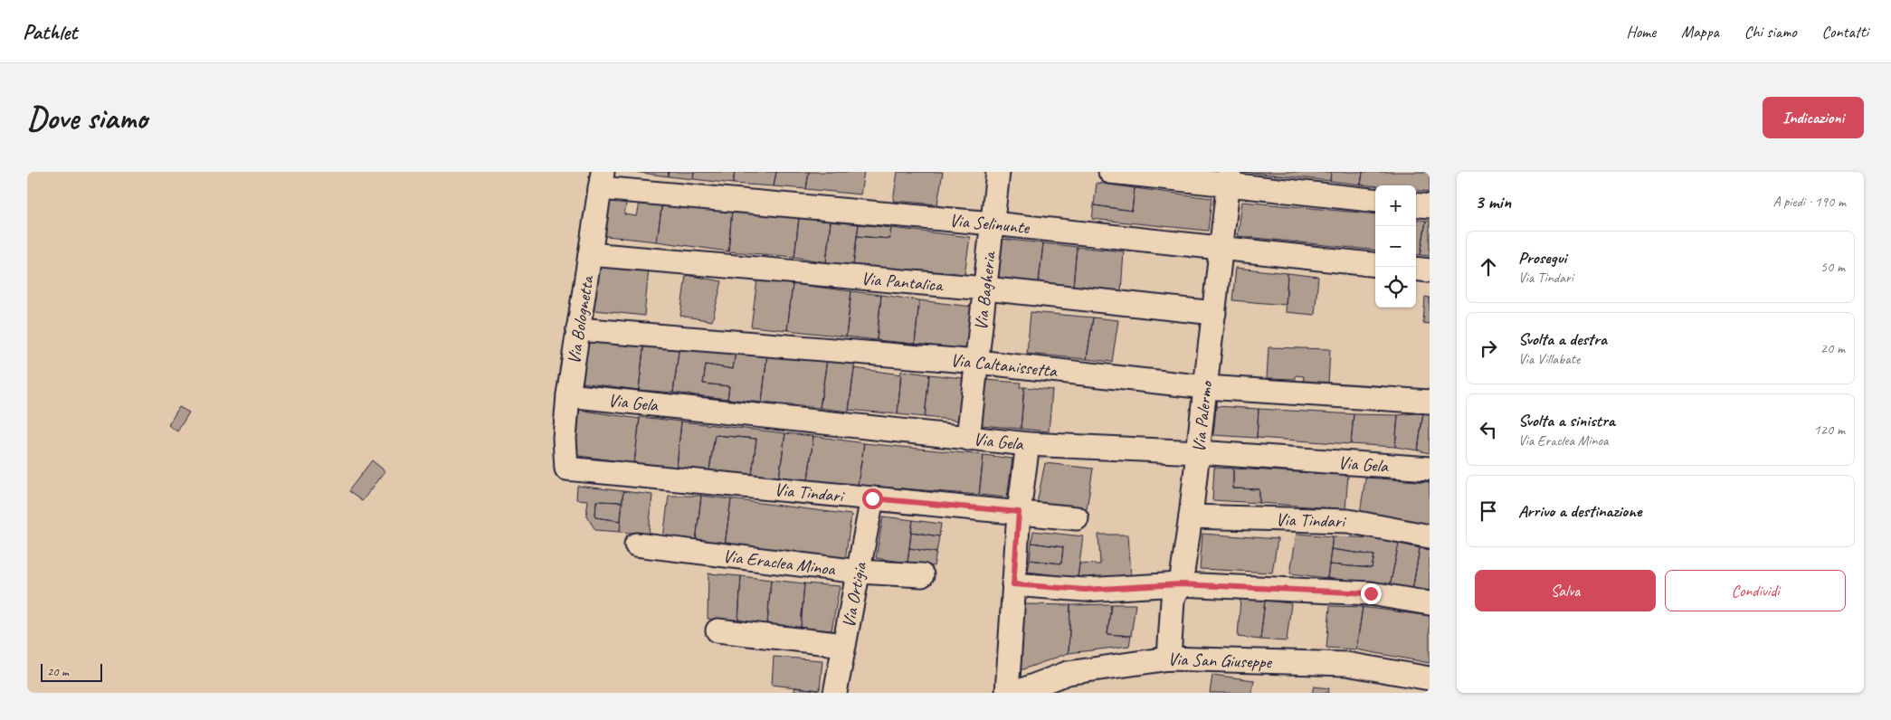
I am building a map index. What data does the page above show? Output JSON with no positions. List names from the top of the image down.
{
  "streets": {
    "street": [
      "Via Selinunte",
      "Via Pantalica",
      "Via Bagheria",
      "Via Bolognetta",
      "Via Caltanissetta",
      "Via Gela",
      "Via Palermo",
      "Via Tindari",
      "Via Eraclea Minoa",
      "Via Ortigia",
      "Via San Giuseppe"
    ]
  },
  "crossings": [
    ["Via Selinunte", "Via Bagheria"],
    ["Via Selinunte", "Via Bolognetta"],
    ["Via Selinunte", "Via Palermo"],
    ["Via Pantalica", "Via Bagheria"],
    ["Via Pantalica", "Via Bolognetta"],
    ["Via Pantalica", "Via Palermo"],
    ["Via Bagheria", "Via Caltanissetta"],
    ["Via Bagheria", "Via Gela"],
    ["Via Bolognetta", "Via Caltanissetta"],
    ["Via Bolognetta", "Via Gela"],
    ["Via Bolognetta", "Via Tindari"],
    ["Via Caltanissetta", "Via Palermo"],
    ["Via Gela", "Via Palermo"],
    ["Via Palermo", "Via Tindari"],
    ["Via Palermo", "Via San Giuseppe"],
    ["Via Tindari", "Via Ortigia"],
    ["Via Eraclea Minoa", "Via Ortigia"]
  ],
  "scale_bar": "20 m",
  "page": {
    "header": "Pathlet",
    "nav": [
      "Home",
      "Mappa",
      "Chi siamo",
      "Contatti"
    ],
    "buttons": [
      "Indicazioni",
      ["Salva", "Condividi"]
    ],
    "title": "Dove siamo",
    "heading": ["3 min", "A piedi · 190 m"],
    "map_buttons": ["+", "−"],
    "list": [
      ["Prosegui", "Via Tindari", "50 m"],
      ["Svolta a destra", "Via Villabate", "20 m"],
      ["Svolta a sinistra", "Via Eraclea Minoa", "120 m"],
      "Arrivo a destinazione"
    ],
    "scale": "20 m"
  }
}
